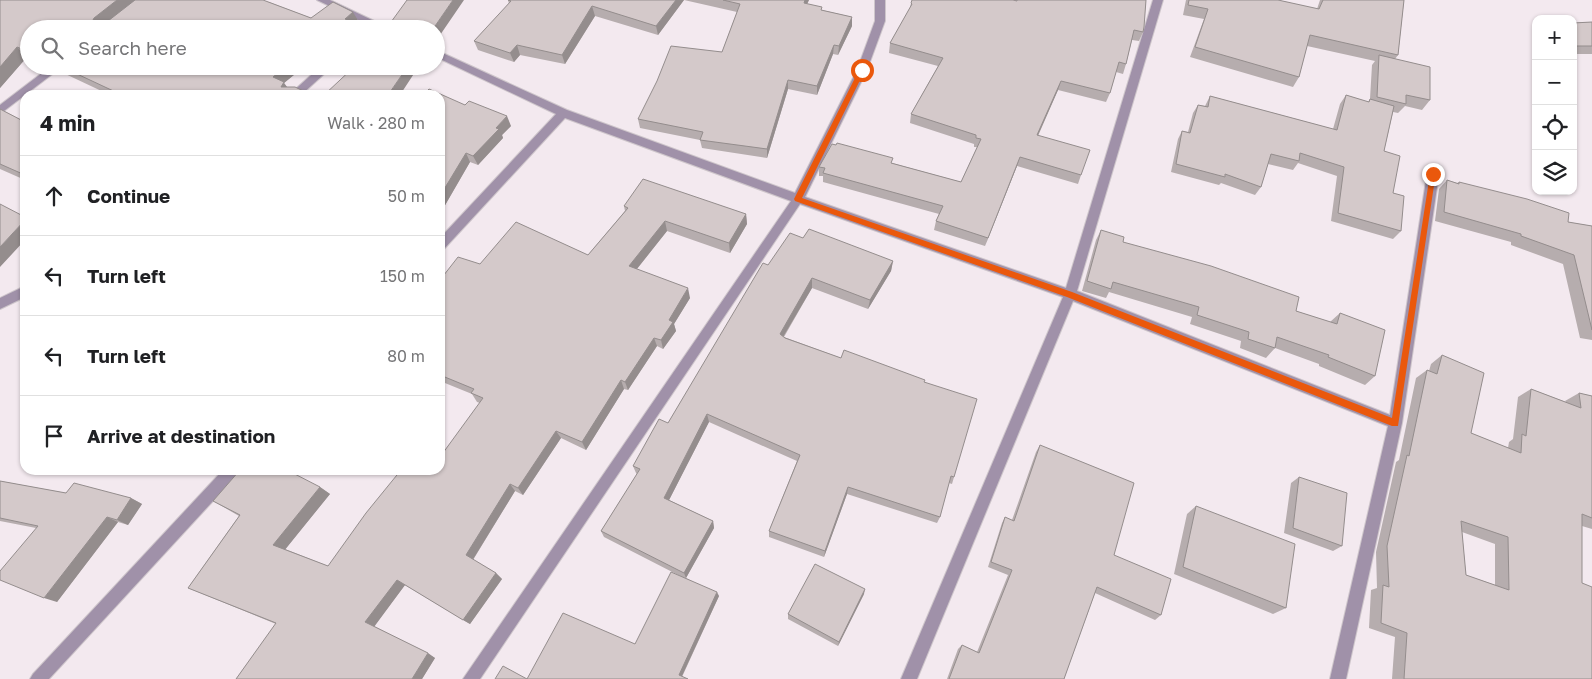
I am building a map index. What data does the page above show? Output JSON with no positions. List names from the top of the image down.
{
  "page": {
    "map_buttons": ["+", "−"],
    "search": "Search here",
    "heading": ["4 min", "Walk · 280 m"],
    "list": [
      ["Continue", "50 m"],
      ["Turn left", "150 m"],
      ["Turn left", "80 m"],
      "Arrive at destination"
    ]
  }
}
